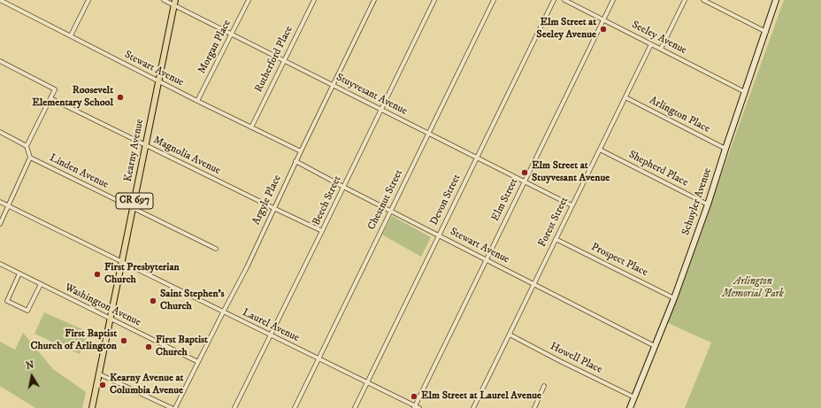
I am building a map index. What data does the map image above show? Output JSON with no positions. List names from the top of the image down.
{
  "streets": {
    "main road": ["Kearny Avenue", "CR 697", "Schuyler Avenue"],
    "street": [
      "Seeley Avenue",
      "Morgan Place",
      "Rutherford Place",
      "Stewart Avenue",
      "Stuyvesant Avenue",
      "Arlington Place",
      "Magnolia Avenue",
      "Shepherd Place",
      "Linden Avenue",
      "Argyle Place",
      "Chestnut Street",
      "Devon Street",
      "Elm Street",
      "Beech Street",
      "Forest Street",
      "Prospect Place",
      "Washington Avenue",
      "Laurel Avenue",
      "Howell Place"
    ]
  },
  "crossings": [
    ["Seeley Avenue", "Elm Street"],
    ["Seeley Avenue", "Schuyler Avenue"],
    ["Seeley Avenue", "Forest Street"],
    ["Morgan Place", "Stewart Avenue"],
    ["Morgan Place", "Stuyvesant Avenue"],
    ["Rutherford Place", "Stewart Avenue"],
    ["Rutherford Place", "Stuyvesant Avenue"],
    ["Stewart Avenue", "Kearny Avenue"],
    ["Stewart Avenue", "Argyle Place"],
    ["Stewart Avenue", "Chestnut Street"],
    ["Stewart Avenue", "Devon Street"],
    ["Stewart Avenue", "Elm Street"],
    ["Stewart Avenue", "Beech Street"],
    ["Stewart Avenue", "Schuyler Avenue"],
    ["Stewart Avenue", "Forest Street"],
    ["Stuyvesant Avenue", "Kearny Avenue"],
    ["Stuyvesant Avenue", "Argyle Place"],
    ["Stuyvesant Avenue", "Chestnut Street"],
    ["Stuyvesant Avenue", "Devon Street"],
    ["Stuyvesant Avenue", "Elm Street"],
    ["Stuyvesant Avenue", "Beech Street"],
    ["Stuyvesant Avenue", "Forest Street"],
    ["Arlington Place", "Schuyler Avenue"],
    ["Arlington Place", "Forest Street"],
    ["Kearny Avenue", "Magnolia Avenue"],
    ["Kearny Avenue", "Linden Avenue"],
    ["Kearny Avenue", "Washington Avenue"],
    ["Kearny Avenue", "Laurel Avenue"],
    ["Magnolia Avenue", "Argyle Place"],
    ["Magnolia Avenue", "Beech Street"],
    ["Shepherd Place", "Schuyler Avenue"],
    ["Shepherd Place", "Forest Street"],
    ["Argyle Place", "Washington Avenue"],
    ["Argyle Place", "Laurel Avenue"],
    ["Chestnut Street", "Laurel Avenue"],
    ["Devon Street", "Laurel Avenue"],
    ["Elm Street", "Laurel Avenue"],
    ["Beech Street", "Laurel Avenue"],
    ["Schuyler Avenue", "Prospect Place"],
    ["Schuyler Avenue", "Howell Place"],
    ["Forest Street", "Prospect Place"],
    ["Forest Street", "Howell Place"]
  ],
  "parks": ["Arlington Memorial Park"],
  "places": [
    "Elm Street at Seeley Avenue",
    "Roosevelt Elementary School",
    "Elm Street at Stuyvesant Avenue",
    "First Presbyterian Church",
    "Saint Stephen's Church",
    "First Baptist Church of Arlington",
    "First Baptist Church",
    "Kearny Avenue at Columbia Avenue",
    "Elm Street at Laurel Avenue"
  ],
  "north": "top"
}
